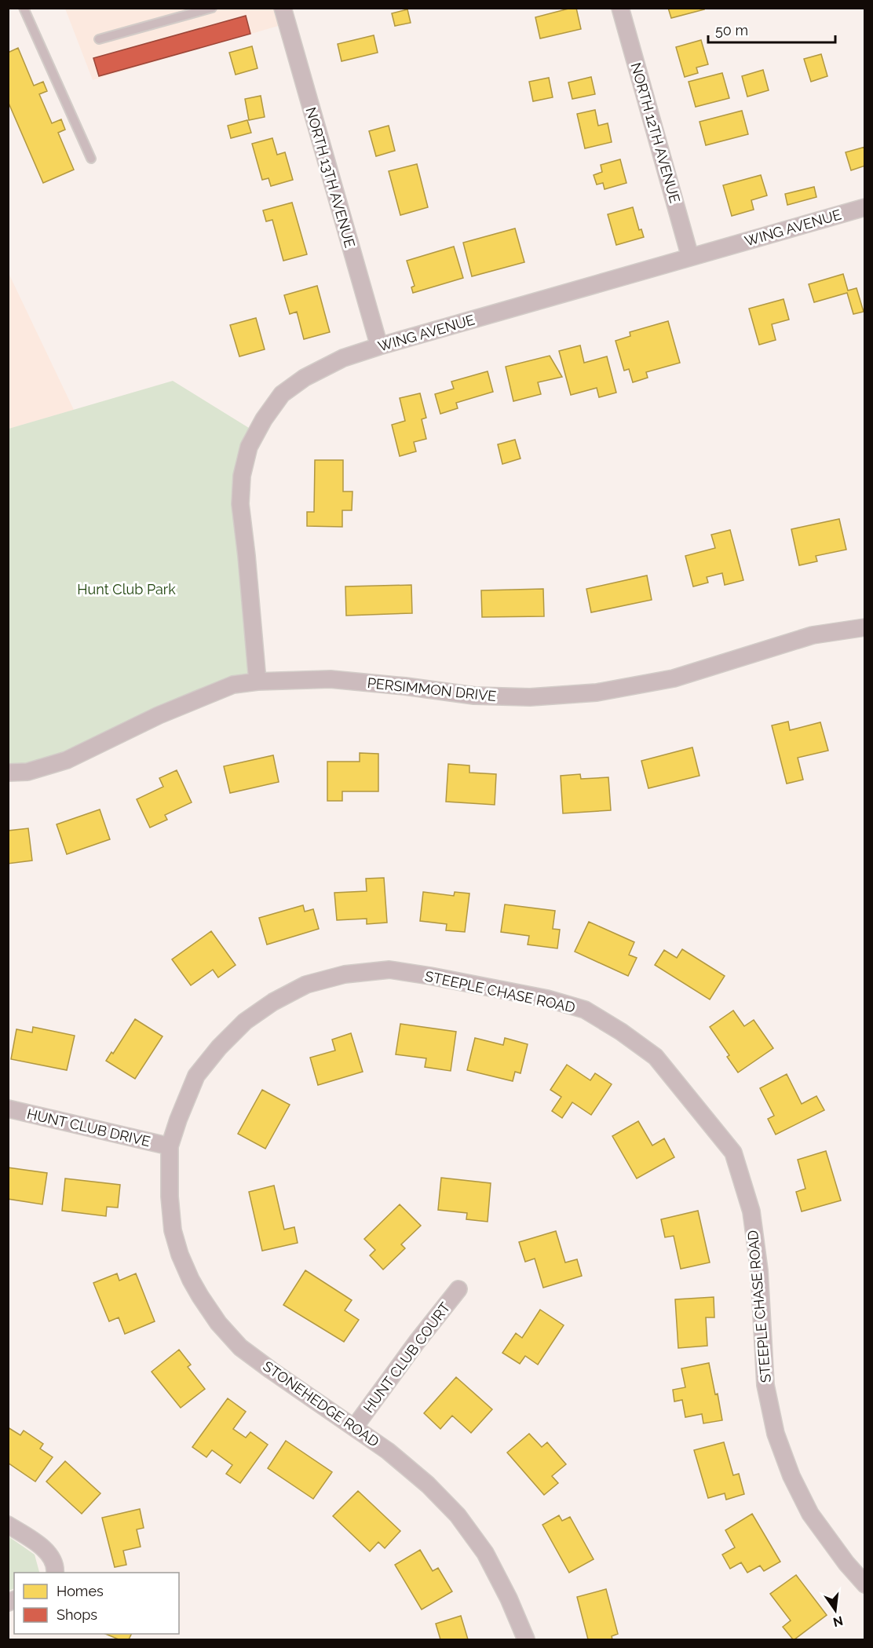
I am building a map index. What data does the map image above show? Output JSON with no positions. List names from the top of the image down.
{
  "streets": {
    "street": [
      "NORTH 12TH AVENUE",
      "NORTH 13TH AVENUE",
      "WING AVENUE",
      "PERSIMMON DRIVE",
      "STEEPLE CHASE ROAD",
      "HUNT CLUB DRIVE",
      "HUNT CLUB COURT",
      "STONEHEDGE ROAD"
    ]
  },
  "crossings": [
    ["NORTH 12TH AVENUE", "WING AVENUE"],
    ["NORTH 13TH AVENUE", "WING AVENUE"],
    ["WING AVENUE", "PERSIMMON DRIVE"],
    ["STEEPLE CHASE ROAD", "HUNT CLUB DRIVE"],
    ["STEEPLE CHASE ROAD", "STONEHEDGE ROAD"],
    ["HUNT CLUB DRIVE", "STONEHEDGE ROAD"],
    ["HUNT CLUB COURT", "STONEHEDGE ROAD"]
  ],
  "parks": ["Hunt Club Park"],
  "legend": ["Homes", "Shops"],
  "scale_bar": "50 m",
  "north": "bottom"
}
